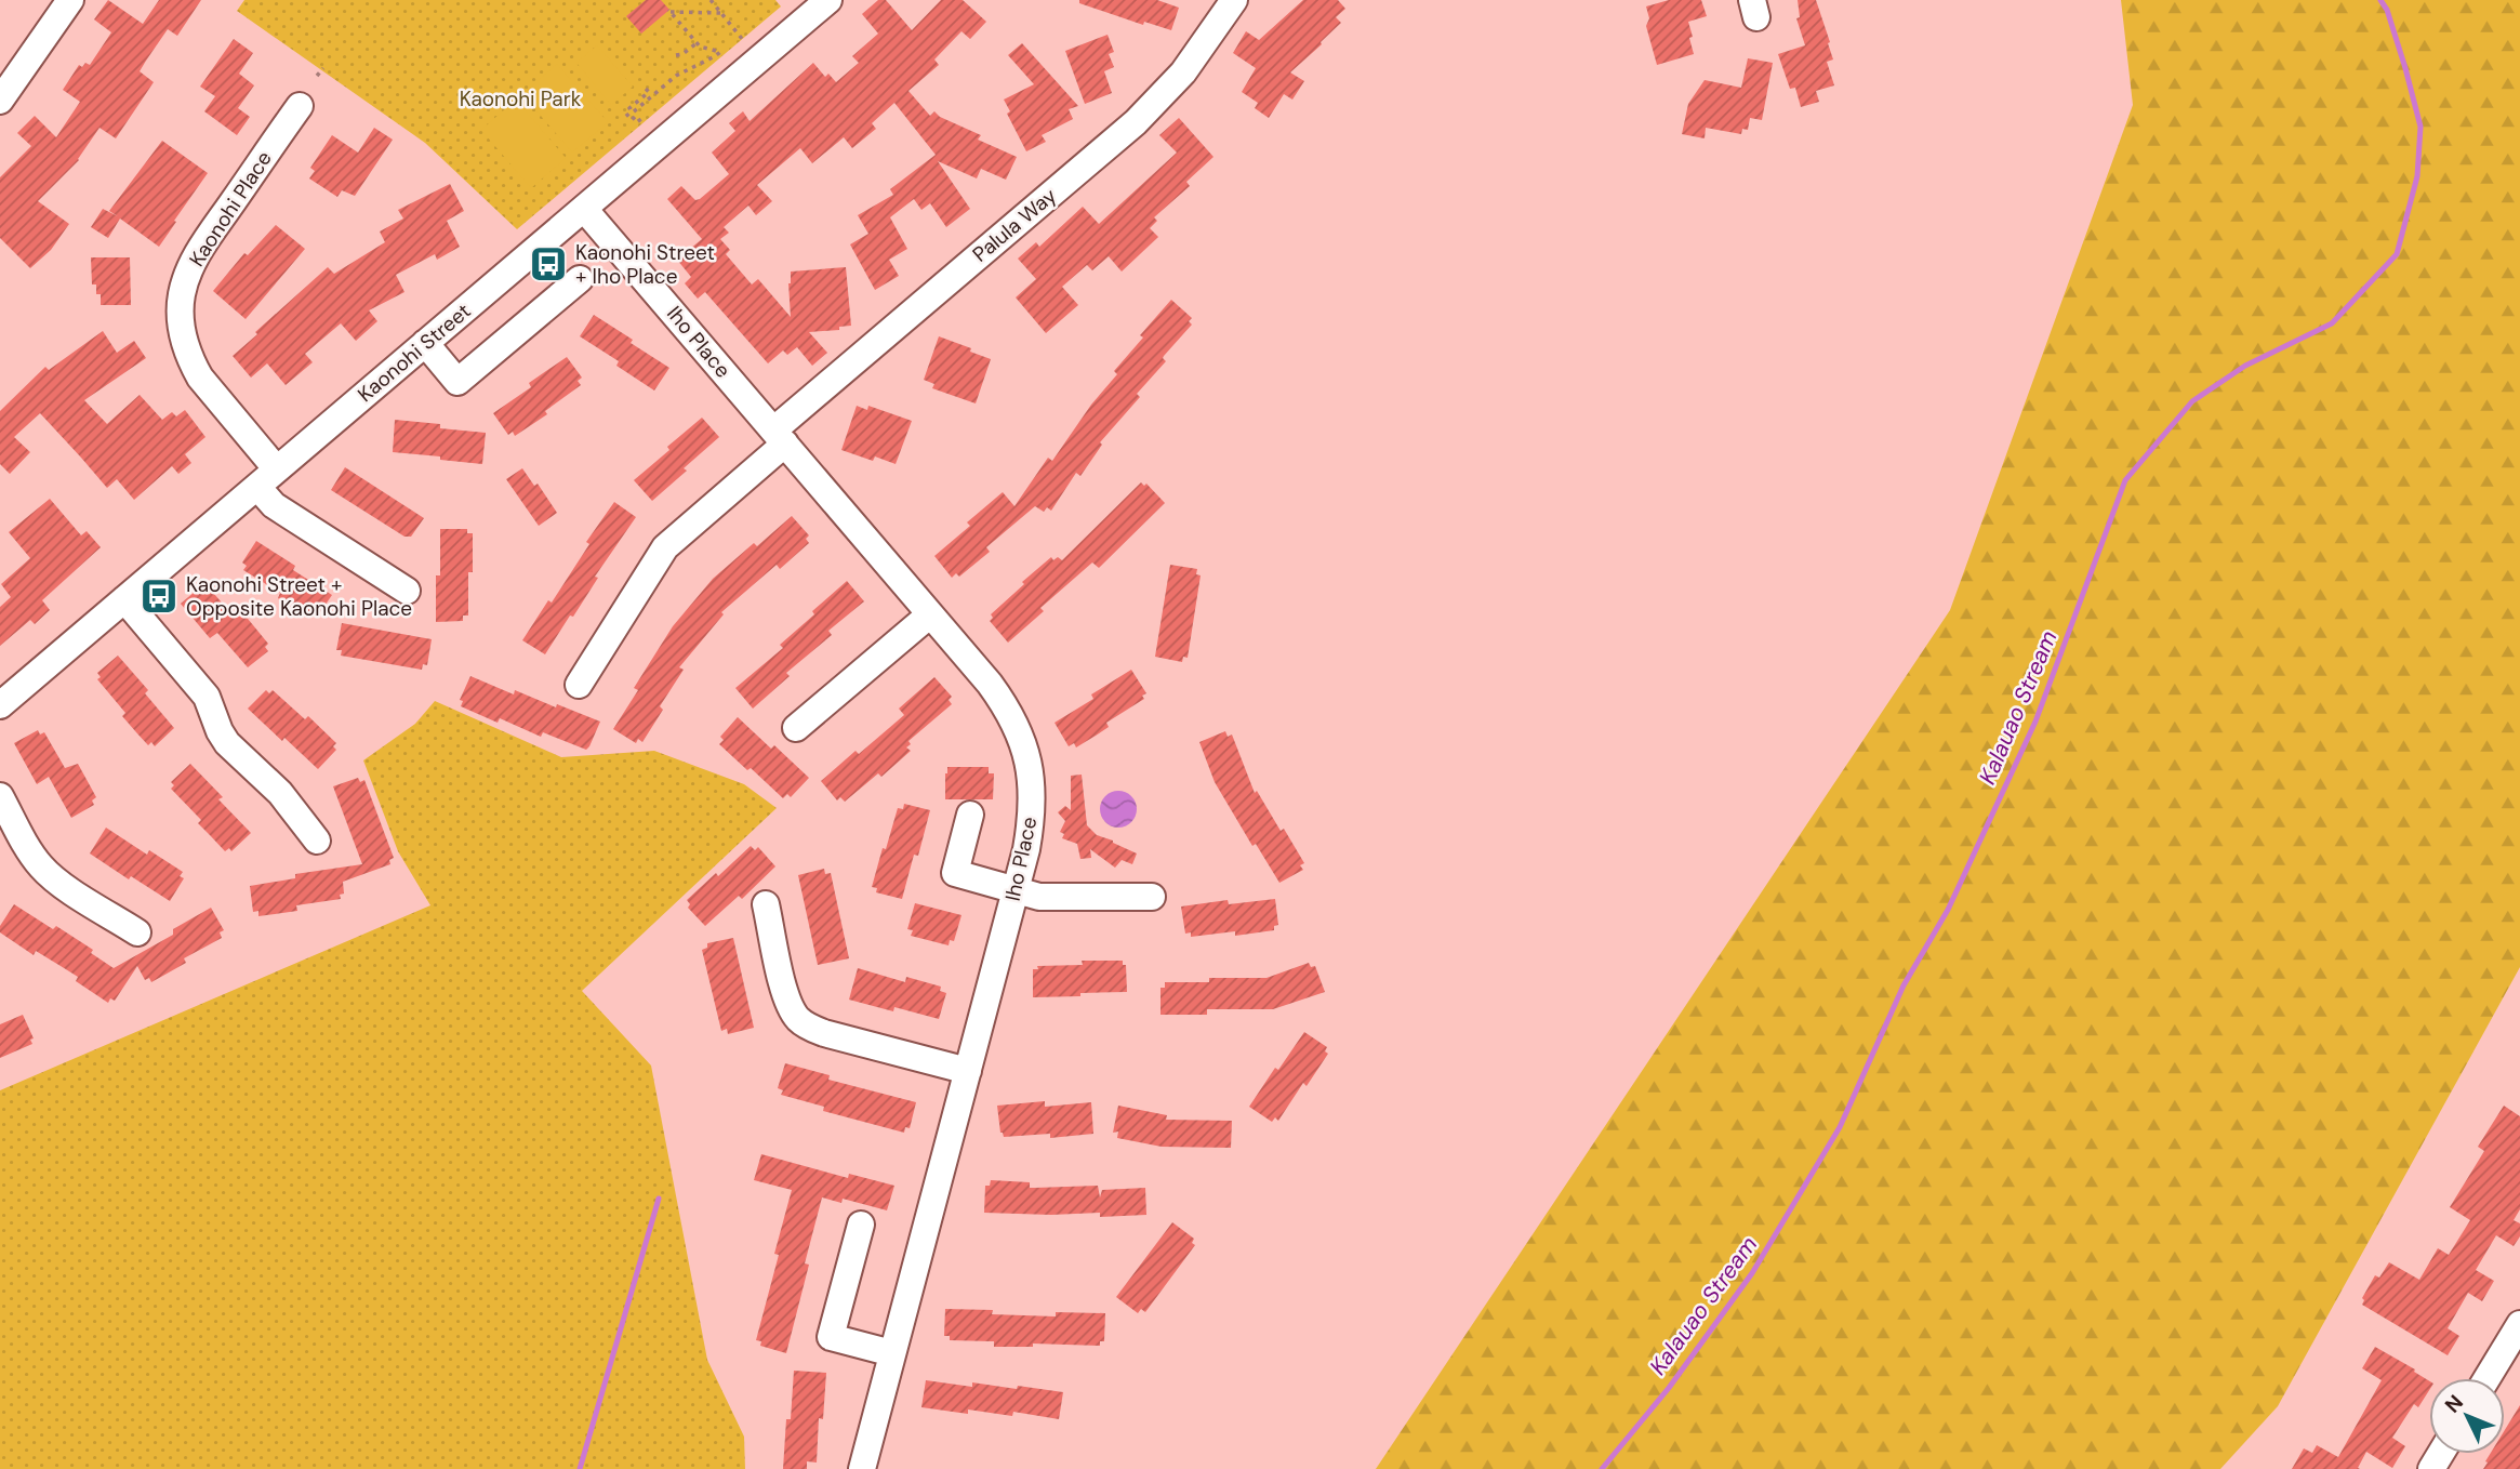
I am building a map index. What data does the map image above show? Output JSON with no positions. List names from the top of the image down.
{
  "streets": {
    "street": [
      "Kaonohi Place",
      "Palula Way",
      "Iho Place",
      "Kaonohi Street"
    ]
  },
  "crossings": [
    ["Kaonohi Place", "Kaonohi Street"],
    ["Palula Way", "Iho Place"],
    ["Iho Place", "Kaonohi Street"]
  ],
  "water": ["Kalauao Stream"],
  "parks": ["Kaonohi Park"],
  "places": {
    "bus stop": ["Kaonohi Street + Iho Place", "Kaonohi Street + Opposite Kaonohi Place"]
  },
  "north": "top left"
}
